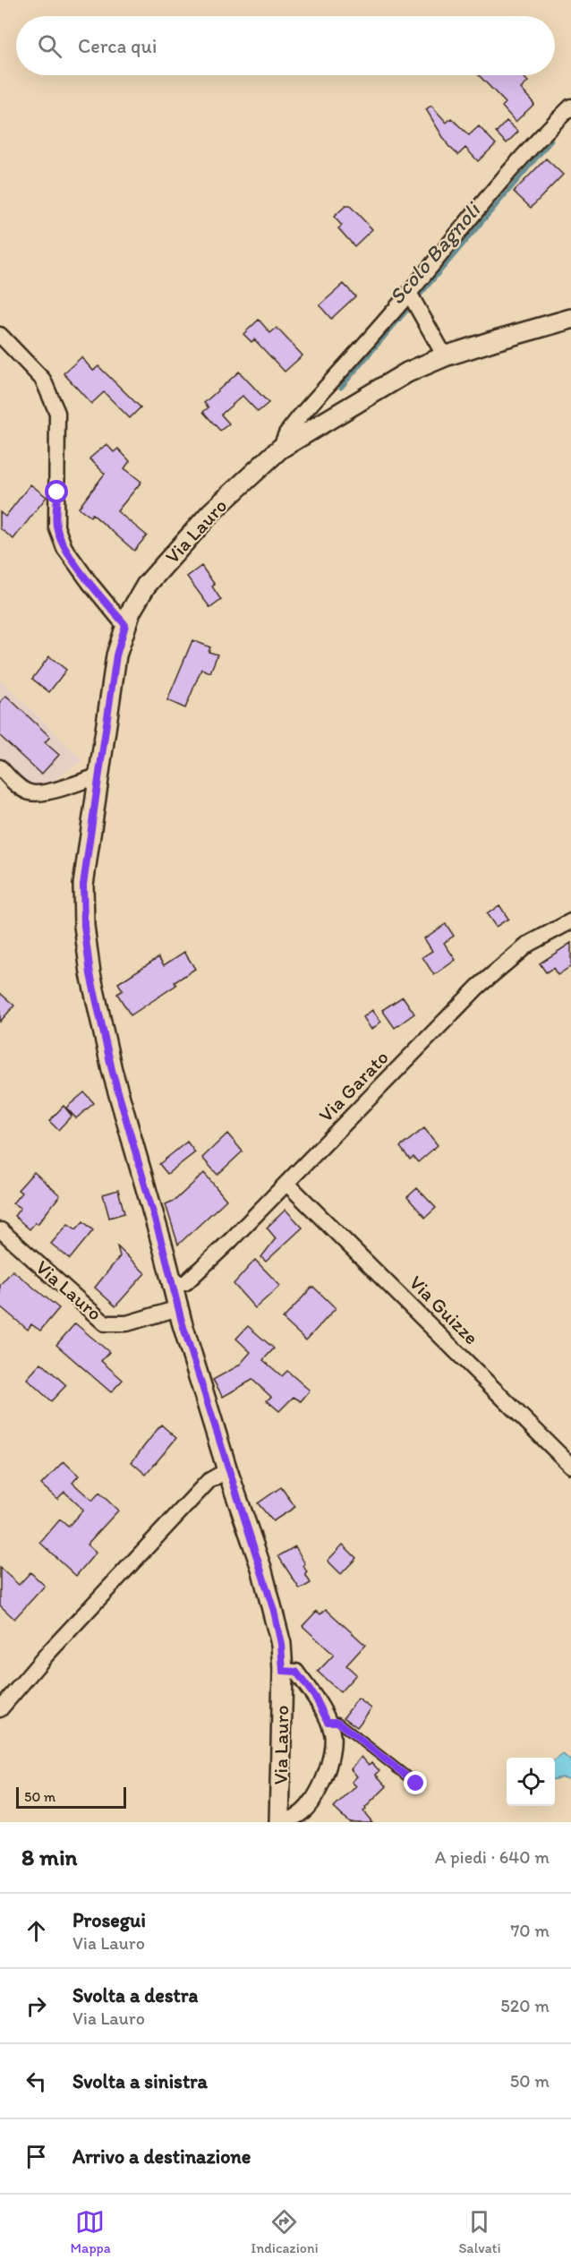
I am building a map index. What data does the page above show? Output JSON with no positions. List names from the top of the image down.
{
  "streets": {
    "street": ["Via Lauro", "Via Garato", "Via Guizze"]
  },
  "crossings": [
    ["Via Lauro", "Via Garato"],
    ["Via Garato", "Via Guizze"]
  ],
  "water": ["Scolo Bagnoli"],
  "scale_bar": "50 m",
  "page": {
    "search": "Cerca qui",
    "scale": "50 m",
    "heading": ["8 min", "A piedi · 640 m"],
    "list": [
      ["Prosegui", "Via Lauro", "70 m"],
      ["Svolta a destra", "Via Lauro", "520 m"],
      ["Svolta a sinistra", "50 m"],
      "Arrivo a destinazione"
    ],
    "nav": ["Mappa", "Indicazioni", "Salvati"]
  }
}
